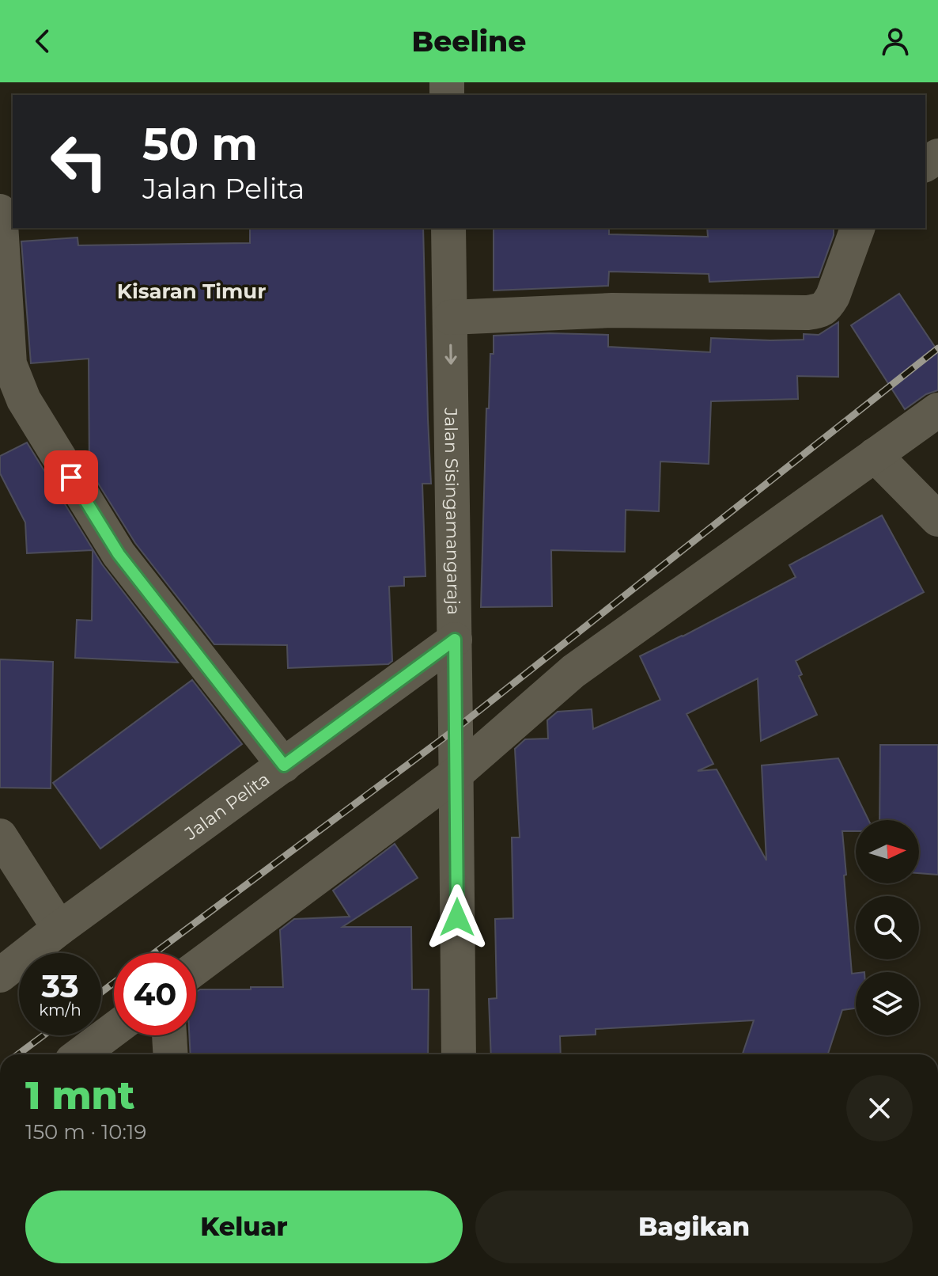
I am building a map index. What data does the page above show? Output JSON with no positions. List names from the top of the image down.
{
  "streets": {
    "street": ["Jalan Sisingamangaraja", "Jalan Pelita"]
  },
  "crossings": [
    ["Jalan Sisingamangaraja", "Jalan Pelita"]
  ],
  "one_way": ["Jalan Sisingamangaraja"],
  "districts": ["Kisaran Timur"],
  "north": "right",
  "page": {
    "header": "Beeline",
    "turn": ["50 m", "Jalan Pelita"],
    "speed": "33 km/h",
    "limit": "40",
    "heading": ["1 mnt", "150 m · 10:19"],
    "buttons": ["Keluar", "Bagikan"]
  }
}
